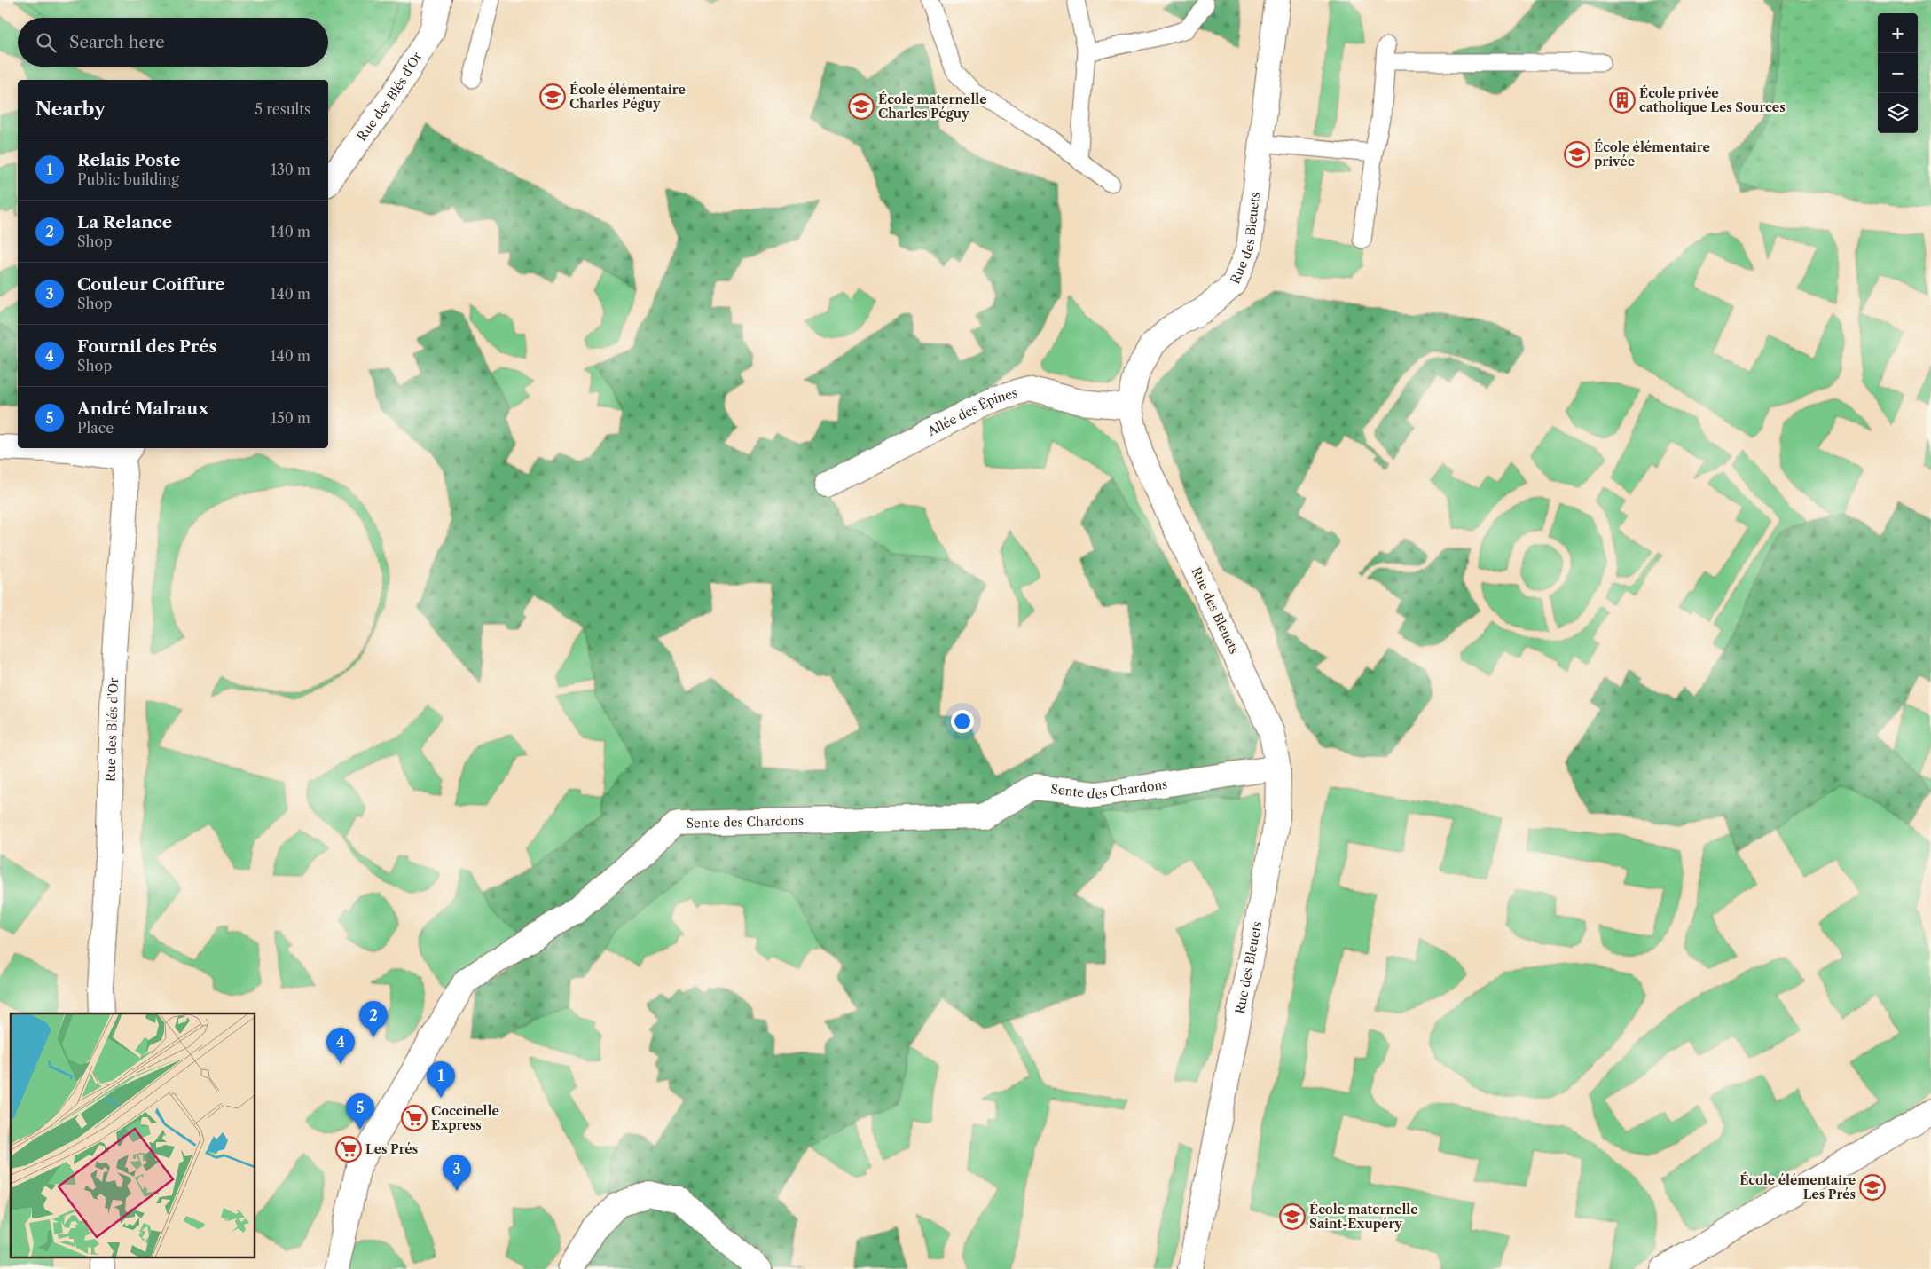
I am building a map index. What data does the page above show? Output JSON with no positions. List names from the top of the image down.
{
  "streets": {
    "street": [
      "Rue des Blés d'Or",
      "Rue des Bleuets",
      "Allée des Épines",
      "Sente des Chardons"
    ]
  },
  "crossings": [
    ["Rue des Bleuets", "Allée des Épines"],
    ["Rue des Bleuets", "Sente des Chardons"]
  ],
  "places": {
    "school or university": [
      "École élémentaire Charles Péguy",
      "École maternelle Charles Péguy",
      "École élémentaire privée",
      "École élémentaire Les Prés",
      "École maternelle Saint-Exupéry"
    ],
    "building": ["École privée catholique Les Sources"],
    "supermarket": ["Coccinelle Express", "Les Prés"]
  },
  "page": {
    "map_buttons": ["+", "−"],
    "search": "Search here",
    "heading": ["Nearby", "5 results"],
    "list": [
      {
        "mark": "1",
        "name": "Relais Poste",
        "note": "Public building",
        "value": "130 m"
      },
      {
        "mark": "2",
        "name": "La Relance",
        "note": "Shop",
        "value": "140 m"
      },
      {
        "mark": "3",
        "name": "Couleur Coiffure",
        "note": "Shop",
        "value": "140 m"
      },
      {
        "mark": "4",
        "name": "Fournil des Prés",
        "note": "Shop",
        "value": "140 m"
      },
      {
        "mark": "5",
        "name": "André Malraux",
        "note": "Place",
        "value": "150 m"
      }
    ],
    "pins": [
      "2",
      "4",
      "1",
      "5",
      "3"
    ]
  }
}
